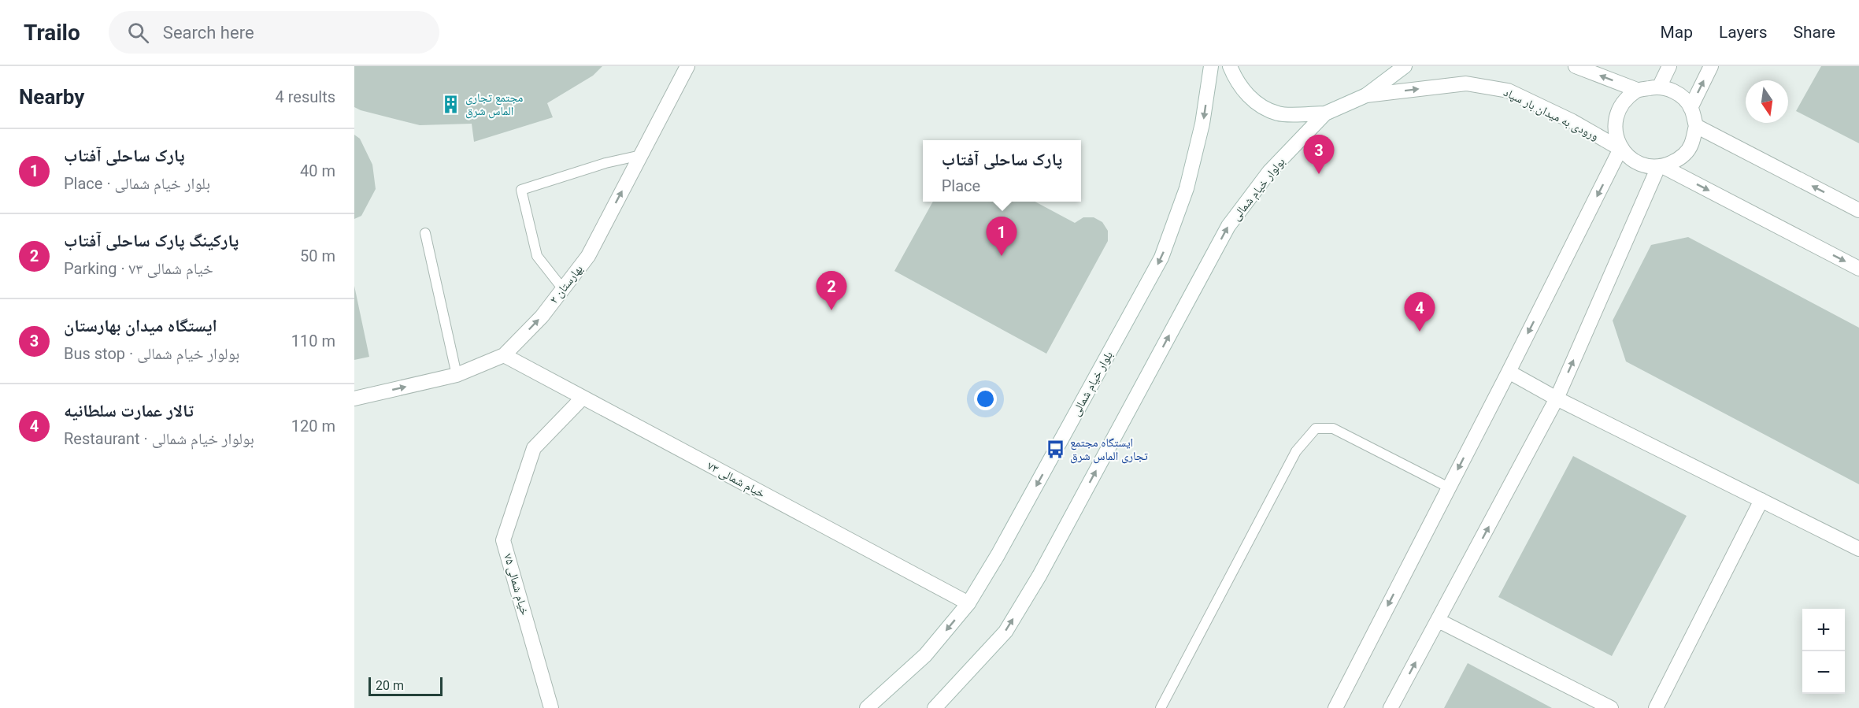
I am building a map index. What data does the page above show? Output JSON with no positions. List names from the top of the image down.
{
  "streets": {
    "street": [
      "ورودی به میدان بار سپاد",
      "بولوار خیام شمالی",
      "بهارستان ۲",
      "بلوار خیام شمالی",
      "خیام شمالی ۷۳",
      "خیام شمالی ۷۵"
    ]
  },
  "crossings": [
    ["بهارستان ۲", "خیام شمالی ۷۳"],
    ["بلوار خیام شمالی", "خیام شمالی ۷۳"],
    ["خیام شمالی ۷۳", "خیام شمالی ۷۵"]
  ],
  "one_way": ["بولوار خیام شمالی", "بهارستان ۲", "بلوار خیام شمالی"],
  "places": {
    "building": ["مجتمع تجاری الماس شرق"],
    "bus stop": ["ایستگاه مجتمع تجاری الماس شرق"]
  },
  "scale_bar": "20 m",
  "north": "bottom",
  "page": {
    "header": "Trailo",
    "search": "Search here",
    "nav": ["Map", "Layers", "Share"],
    "heading": ["Nearby", "4 results"],
    "list": [
      {
        "mark": "1",
        "name": "پارک ساحلی آفتاب",
        "note": "Place · بلوار خیام شمالی",
        "value": "40 m"
      },
      {
        "mark": "2",
        "name": "پارکینگ پارک ساحلی آفتاب",
        "note": "Parking · خیام شمالی ۷۳",
        "value": "50 m"
      },
      {
        "mark": "3",
        "name": "ایستگاه میدان بهارستان",
        "note": "Bus stop · بولوار خیام شمالی",
        "value": "110 m"
      },
      {
        "mark": "4",
        "name": "تالار عمارت سلطانیه",
        "note": "Restaurant · بولوار خیام شمالی",
        "value": "120 m"
      }
    ],
    "pins": [
      "3",
      "1",
      "2",
      "4"
    ],
    "popup": ["پارک ساحلی آفتاب", "Place"],
    "map_buttons": ["+", "−"],
    "scale": "20 m"
  }
}
